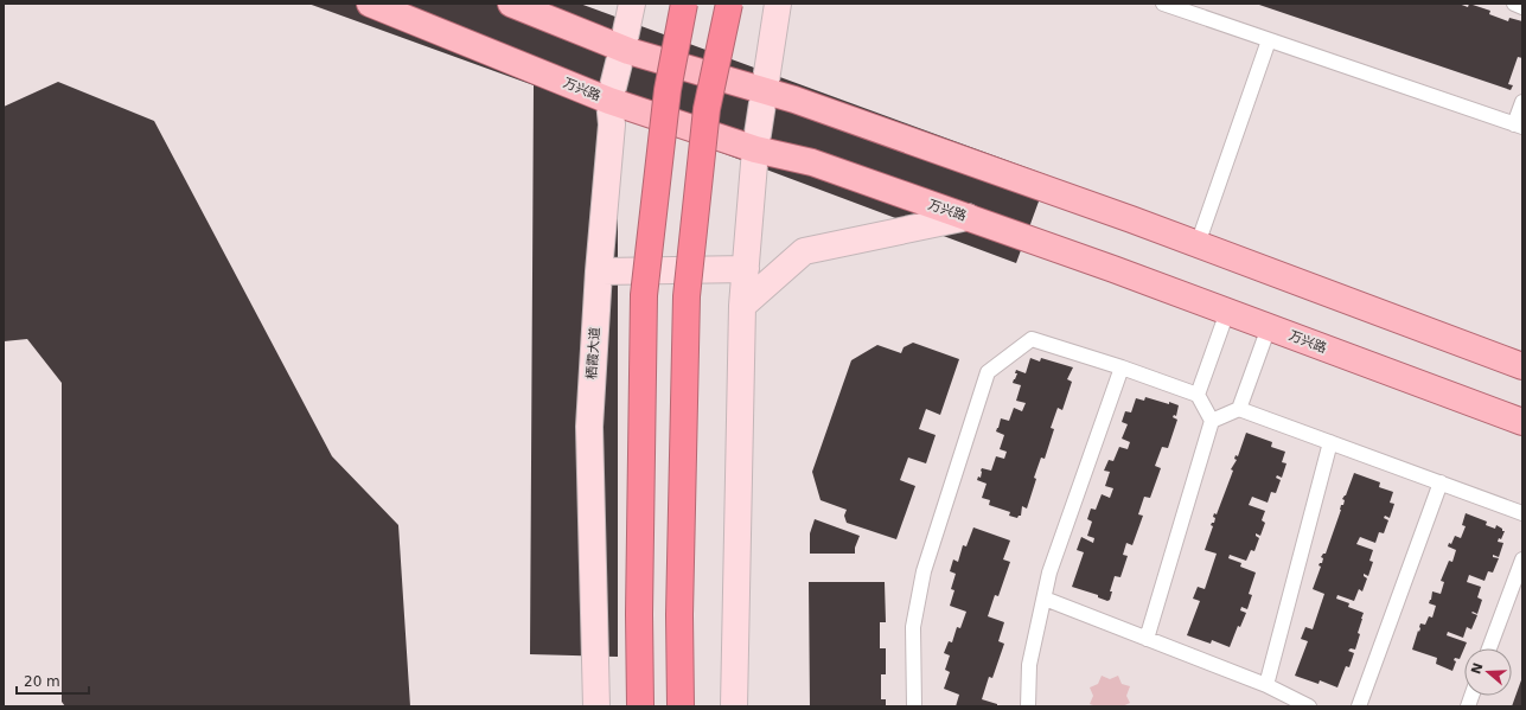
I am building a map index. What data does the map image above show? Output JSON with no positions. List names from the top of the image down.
{
  "streets": {
    "main road": ["万兴路", "栖霞大道"]
  },
  "crossings": [
    ["万兴路", "栖霞大道"]
  ],
  "scale_bar": "20 m",
  "north": "left"
}
